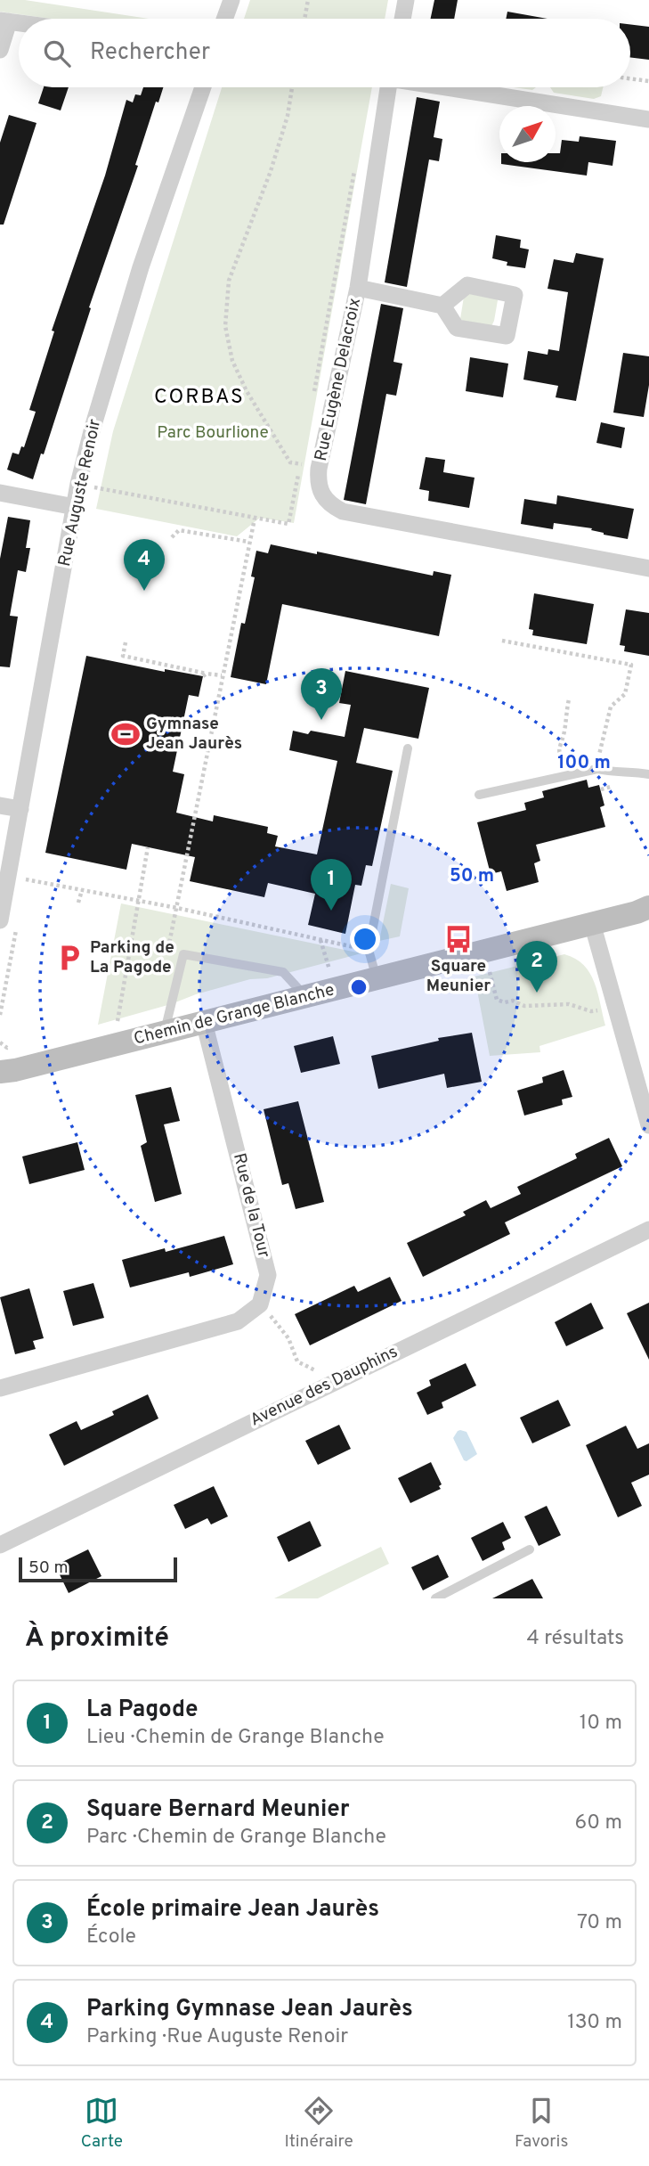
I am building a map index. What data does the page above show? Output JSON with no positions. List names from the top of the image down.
{
  "streets": {
    "street": [
      "Rue Eugène Delacroix",
      "Rue Auguste Renoir",
      "Chemin de Grange Blanche",
      "Rue de la Tour",
      "Avenue des Dauphins"
    ]
  },
  "crossings": [
    ["Chemin de Grange Blanche", "Rue de la Tour"]
  ],
  "districts": ["CORBAS"],
  "parks": ["Parc Bourlione"],
  "places": {
    "sports": ["Gymnase Jean Jaurès"],
    "bus stop": ["Square Meunier"],
    "parking": ["Parking de La Pagode"]
  },
  "scale_bar": "50 m",
  "north": "top right",
  "page": {
    "search": "Rechercher",
    "pins": [
      "4",
      "3",
      "1",
      "2"
    ],
    "scale": "50 m",
    "heading": ["À proximité", "4 résultats"],
    "list": [
      {
        "mark": "1",
        "name": "La Pagode",
        "note": "Lieu · Chemin de Grange Blanche",
        "value": "10 m"
      },
      {
        "mark": "2",
        "name": "Square Bernard Meunier",
        "note": "Parc · Chemin de Grange Blanche",
        "value": "60 m"
      },
      {
        "mark": "3",
        "name": "École primaire Jean Jaurès",
        "note": "École",
        "value": "70 m"
      },
      {
        "mark": "4",
        "name": "Parking Gymnase Jean Jaurès",
        "note": "Parking · Rue Auguste Renoir",
        "value": "130 m"
      }
    ],
    "nav": ["Carte", "Itinéraire", "Favoris"]
  },
  "rings": ["100 m", "50 m"]
}
